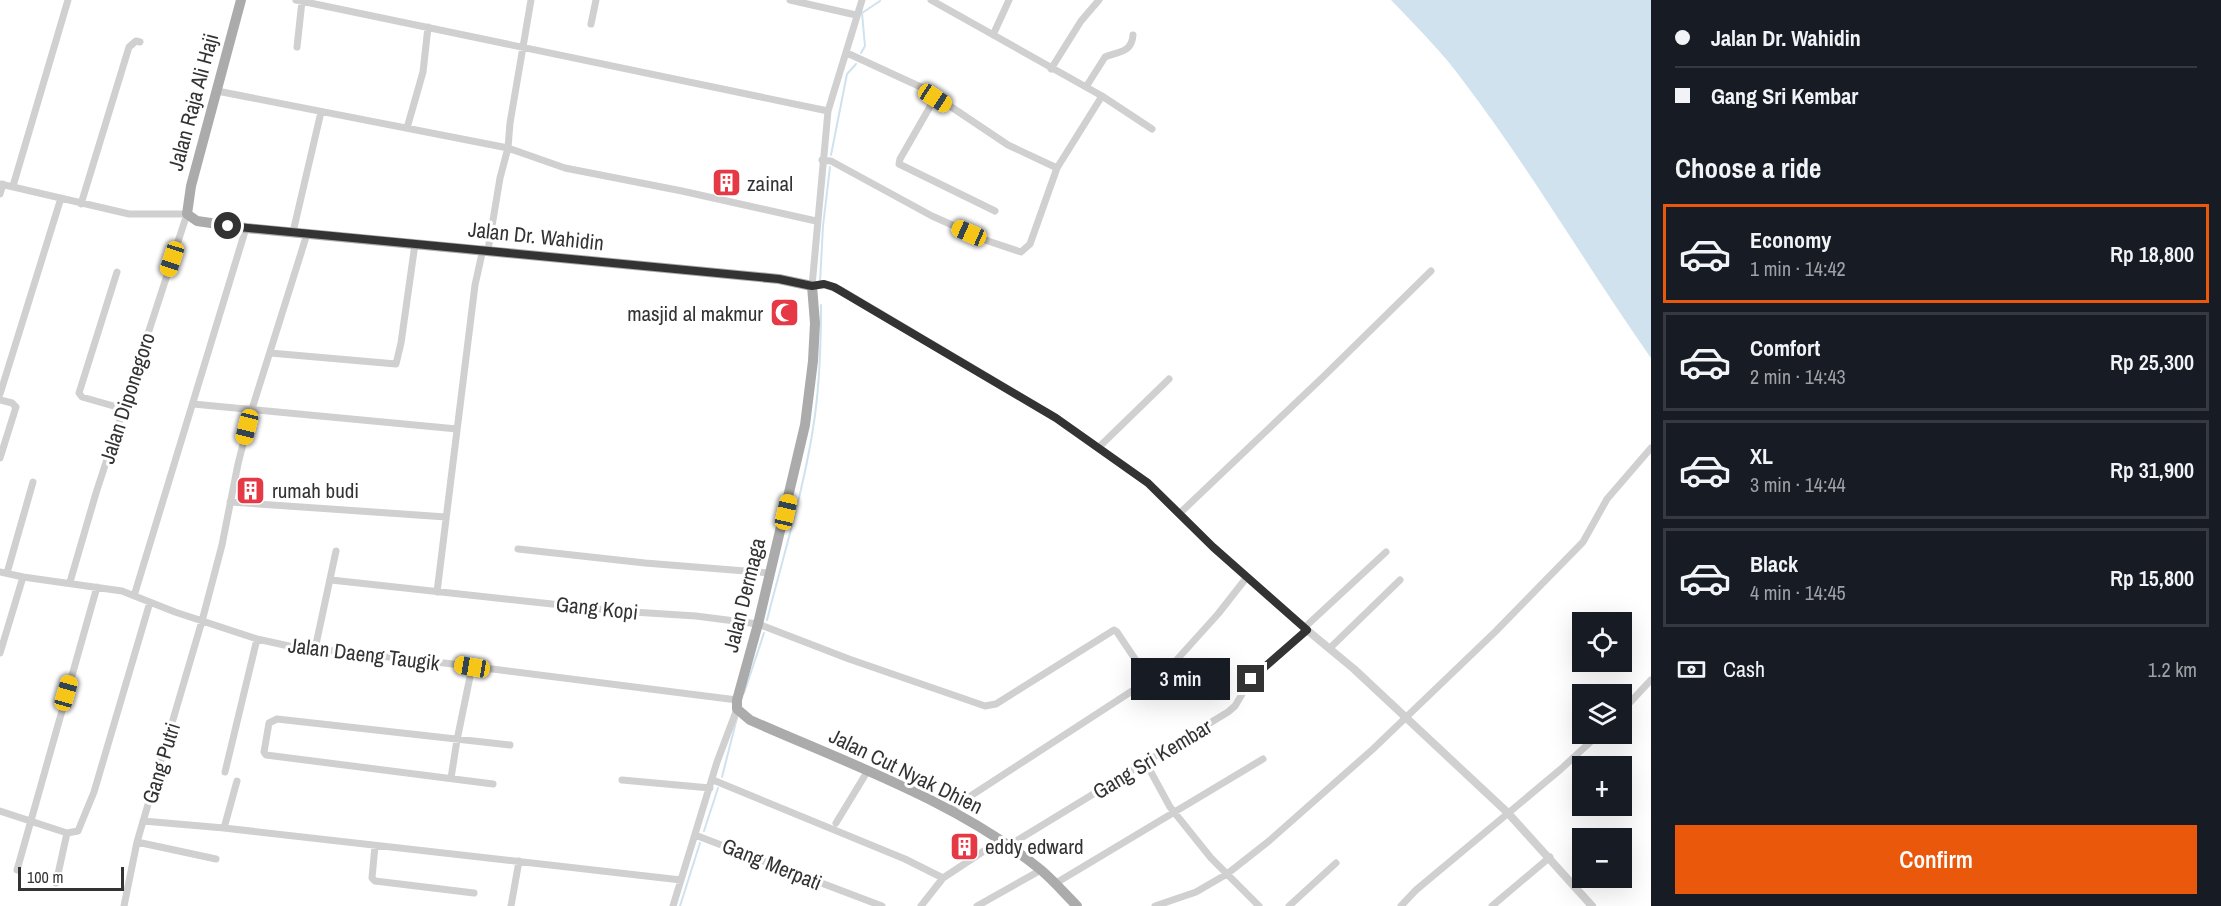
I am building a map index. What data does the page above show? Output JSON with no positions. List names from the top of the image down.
{
  "streets": {
    "main road": [
      "Jalan Raja Ali Haji",
      "Jalan Dr. Wahidin",
      "Jalan Dermaga",
      "Jalan Cut Nyak Dhien"
    ],
    "street": [
      "Jalan Diponegoro",
      "Gang Kopi",
      "Jalan Daeng Taugik",
      "Gang Sri Kembar",
      "Gang Putri",
      "Gang Merpati"
    ]
  },
  "crossings": [
    ["Jalan Raja Ali Haji", "Jalan Dr. Wahidin"],
    ["Jalan Raja Ali Haji", "Jalan Diponegoro"],
    ["Jalan Dr. Wahidin", "Jalan Diponegoro"],
    ["Jalan Dr. Wahidin", "Jalan Dermaga"],
    ["Jalan Dr. Wahidin", "Gang Putri"],
    ["Jalan Diponegoro", "Jalan Daeng Taugik"],
    ["Jalan Dermaga", "Gang Kopi"],
    ["Jalan Dermaga", "Jalan Daeng Taugik"],
    ["Jalan Dermaga", "Jalan Cut Nyak Dhien"],
    ["Jalan Dermaga", "Gang Merpati"],
    ["Jalan Daeng Taugik", "Gang Putri"],
    ["Jalan Daeng Taugik", "Jalan Cut Nyak Dhien"],
    ["Gang Sri Kembar", "Jalan Cut Nyak Dhien"]
  ],
  "places": {
    "building": ["zainal", "rumah budi", "eddy edward"],
    "mosque": ["masjid al makmur"]
  },
  "scale_bar": "100 m",
  "page": {
    "banner": ["Jalan Dr. Wahidin", "Gang Sri Kembar"],
    "heading": "Choose a ride",
    "list": [
      {
        "name": "Economy",
        "note": "1 min · 14:42",
        "value": "Rp 18,800"
      },
      {
        "name": "Comfort",
        "note": "2 min · 14:43",
        "value": "Rp 25,300"
      },
      {
        "name": "XL",
        "note": "3 min · 14:44",
        "value": "Rp 31,900"
      },
      {
        "name": "Black",
        "note": "4 min · 14:45",
        "value": "Rp 15,800"
      }
    ],
    "map_buttons": ["+", "−"],
    "pay": ["Cash", "1.2 km"],
    "bubble": "3 min",
    "buttons": "Confirm",
    "scale": "100 m"
  }
}
